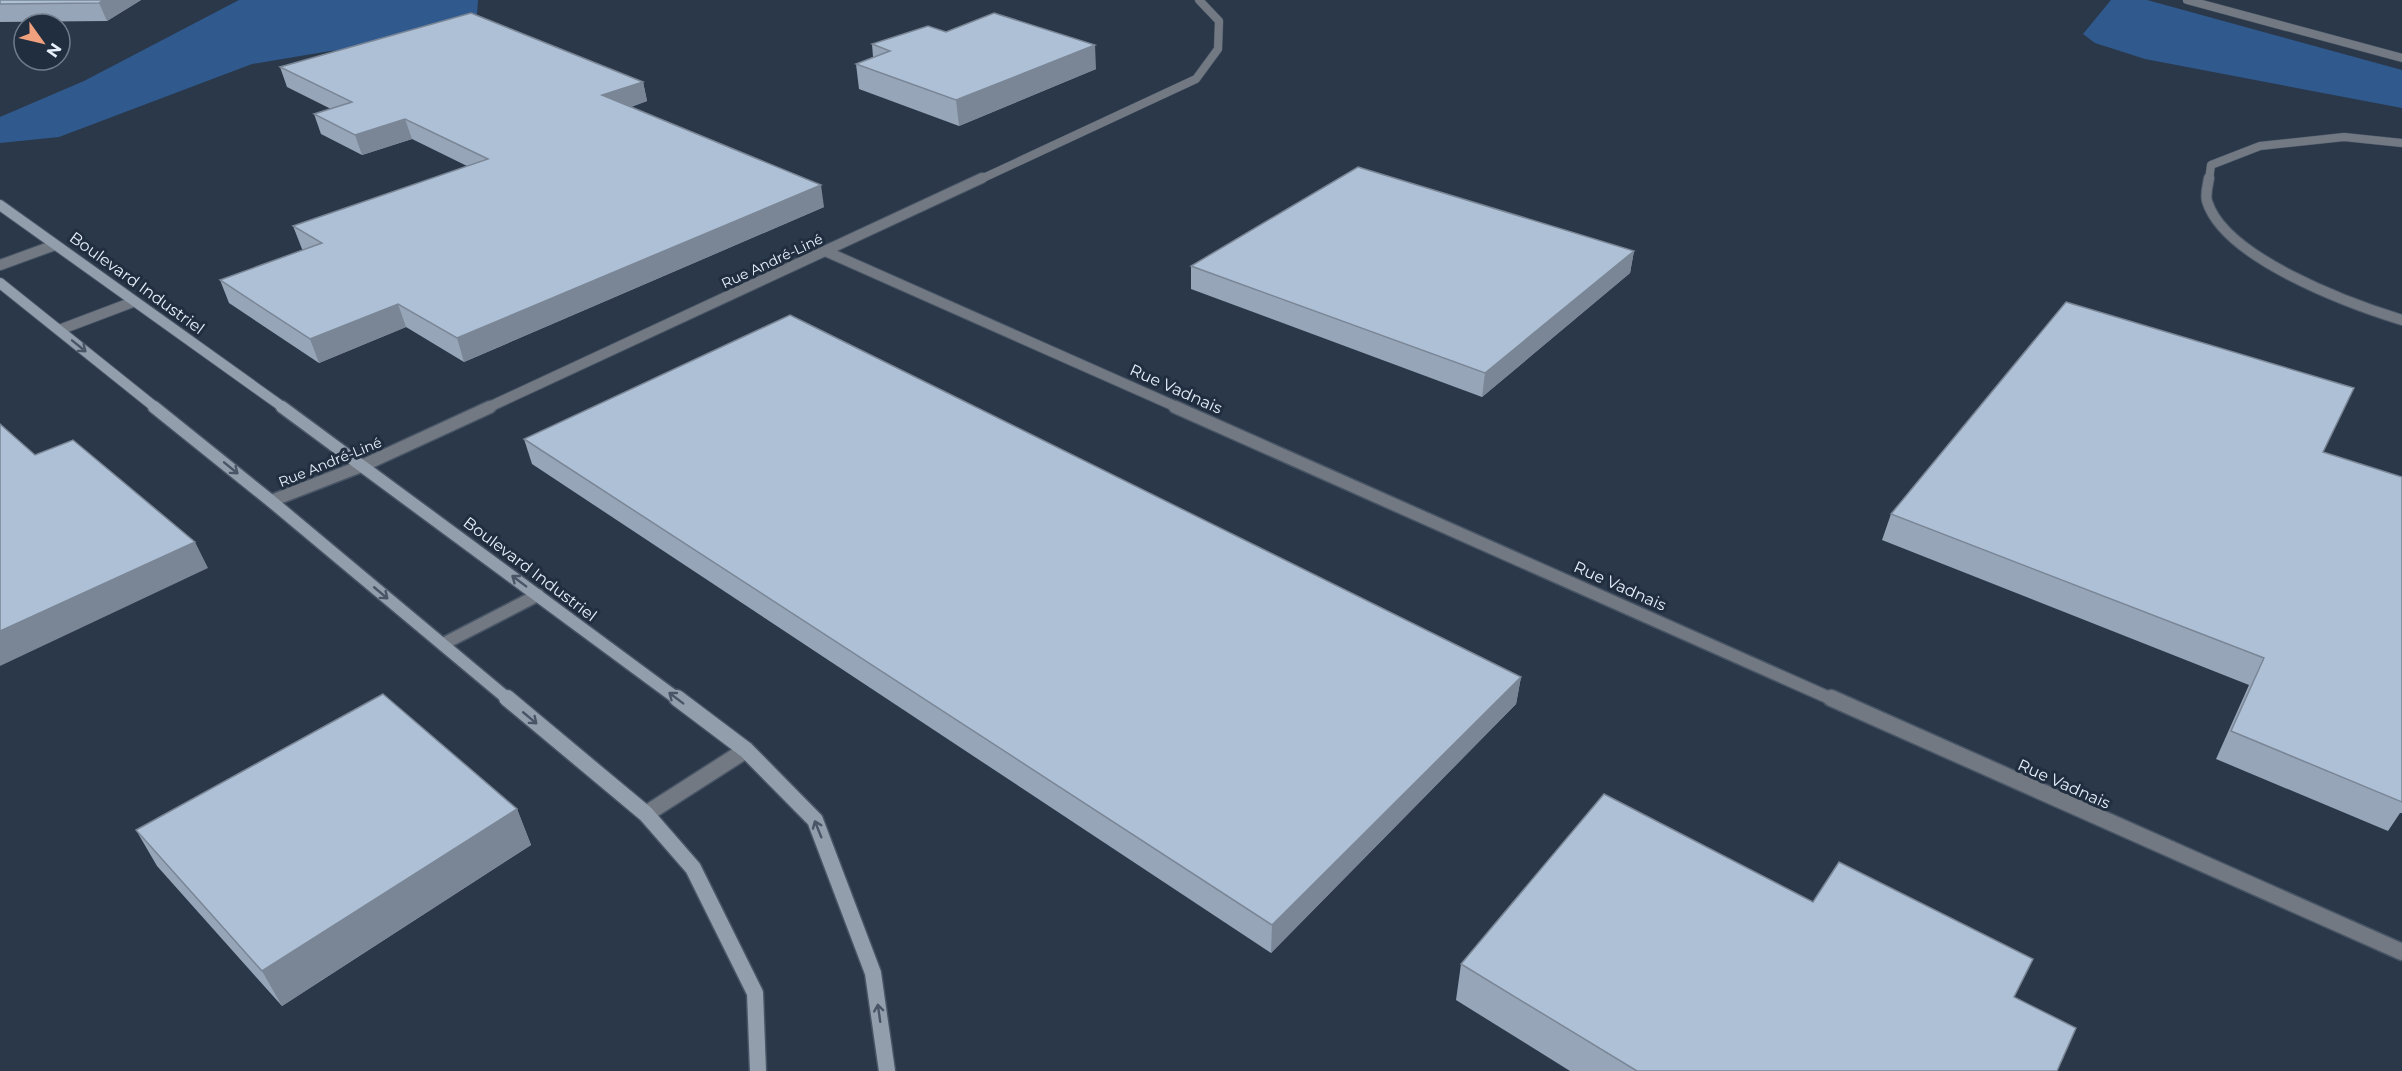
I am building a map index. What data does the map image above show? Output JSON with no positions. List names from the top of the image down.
{
  "streets": {
    "street": ["Rue André-Liné", "Boulevard Industriel", "Rue Vadnais"]
  },
  "crossings": [
    ["Rue André-Liné", "Boulevard Industriel"],
    ["Rue André-Liné", "Rue Vadnais"]
  ],
  "north": "bottom right"
}
